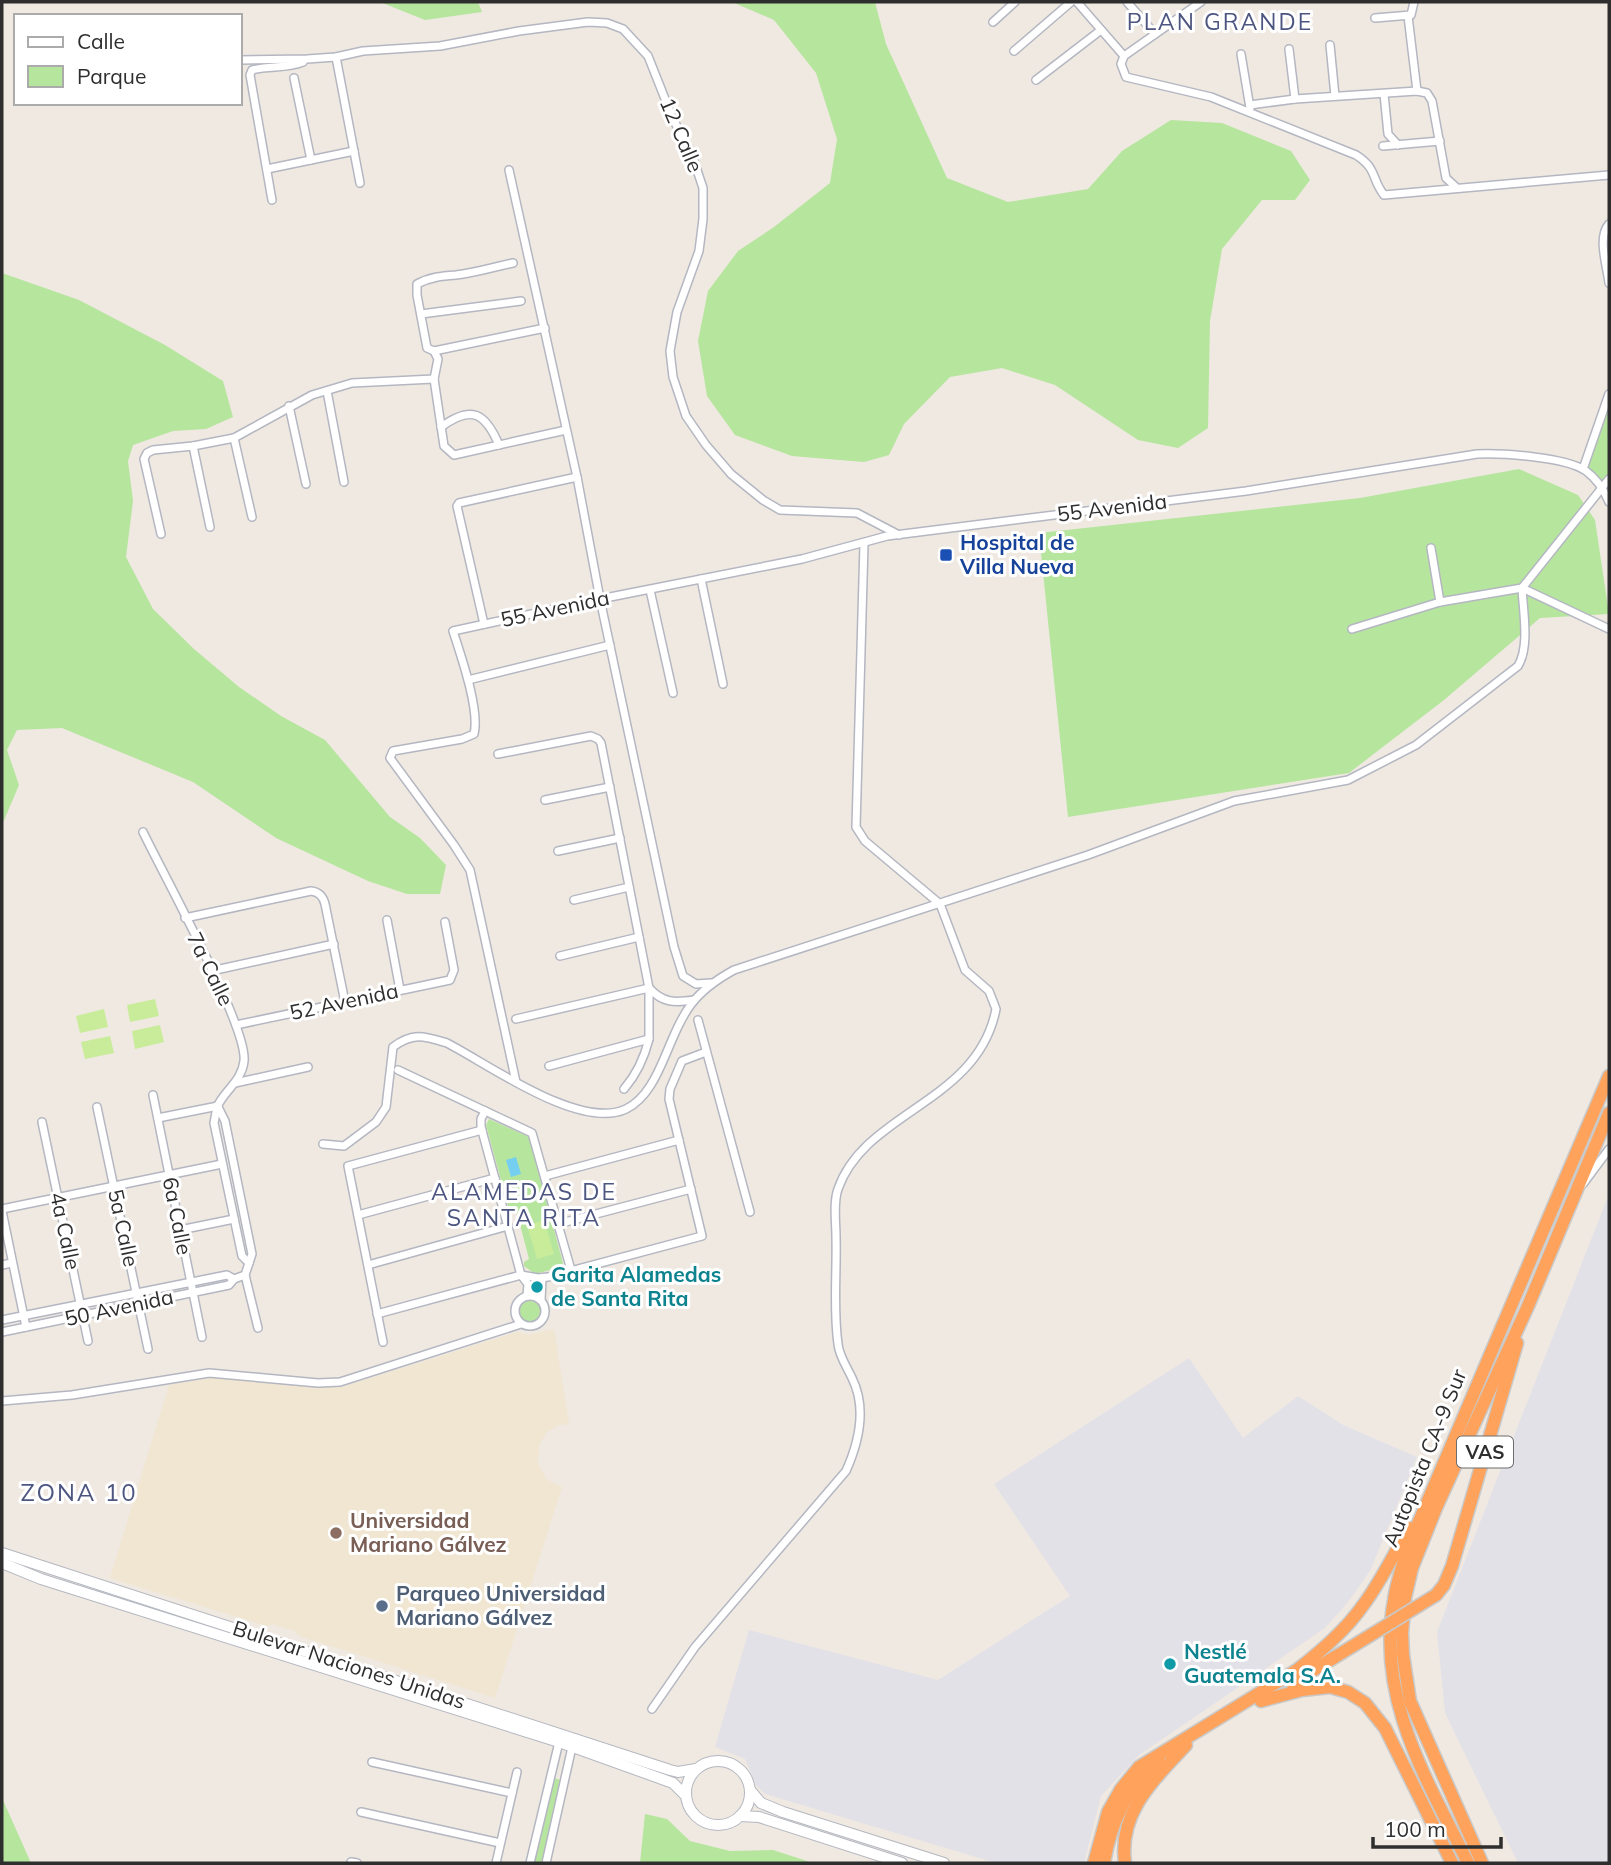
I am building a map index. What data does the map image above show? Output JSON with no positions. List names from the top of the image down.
{
  "streets": {
    "highway": ["VAS", "Autopista CA-9 Sur"],
    "main road": ["Bulevar Naciones Unidas"],
    "street": [
      "12 Calle",
      "55 Avenida",
      "7a Calle",
      "52 Avenida",
      "6a Calle",
      "5a Calle",
      "4a Calle",
      "50 Avenida"
    ]
  },
  "crossings": [
    ["12 Calle", "55 Avenida"],
    ["7a Calle", "52 Avenida"],
    ["6a Calle", "50 Avenida"],
    ["5a Calle", "50 Avenida"],
    ["4a Calle", "50 Avenida"],
    ["VAS", "Autopista CA-9 Sur"]
  ],
  "districts": ["PLAN GRANDE", "ALAMEDAS DE SANTA RITA", "ZONA 10"],
  "places": {
    "transit": ["Hospital de Villa Nueva"],
    "other": [
      "Garita Alamedas de Santa Rita",
      "Universidad Mariano Gálvez",
      "Parqueo Universidad Mariano Gálvez",
      "Nestlé Guatemala S.A."
    ]
  },
  "legend": ["Calle", "Parque"],
  "scale_bar": "100 m"
}
